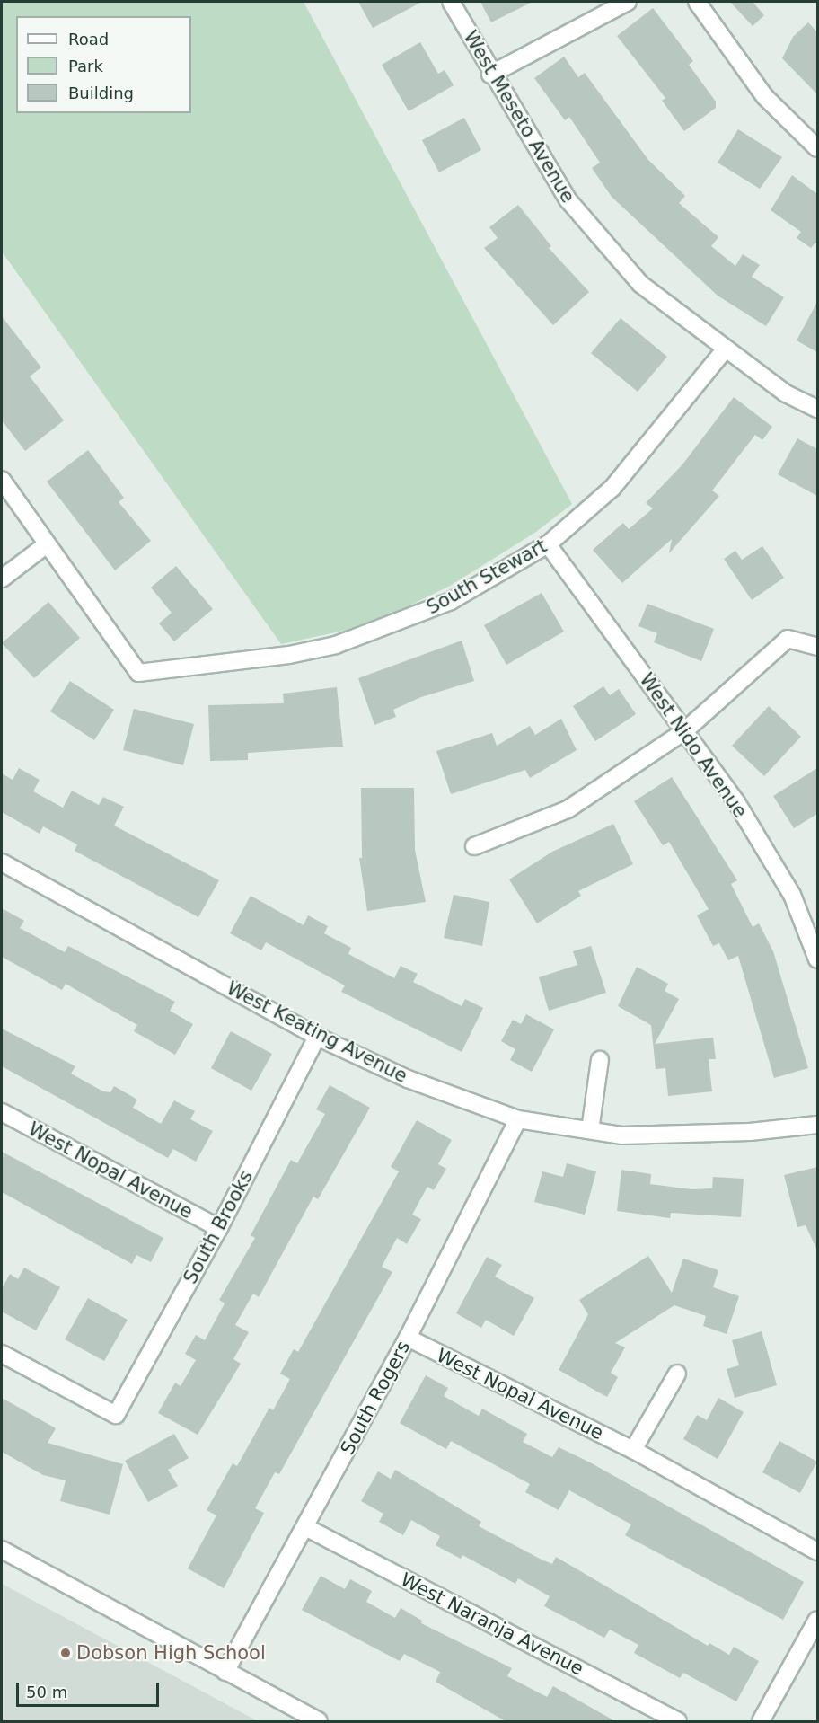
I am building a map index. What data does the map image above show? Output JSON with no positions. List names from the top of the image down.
{
  "streets": {
    "street": [
      "West Meseto Avenue",
      "South Stewart",
      "West Nido Avenue",
      "West Keating Avenue",
      "West Nopal Avenue",
      "South Brooks",
      "South Rogers",
      "West Naranja Avenue"
    ]
  },
  "crossings": [
    ["West Meseto Avenue", "South Stewart"],
    ["South Stewart", "West Nido Avenue"],
    ["West Keating Avenue", "South Brooks"],
    ["West Keating Avenue", "South Rogers"],
    ["West Nopal Avenue", "South Brooks"],
    ["West Nopal Avenue", "South Rogers"],
    ["South Rogers", "West Naranja Avenue"]
  ],
  "places": ["Dobson High School"],
  "legend": ["Road", "Park", "Building"],
  "scale_bar": "50 m"
}
